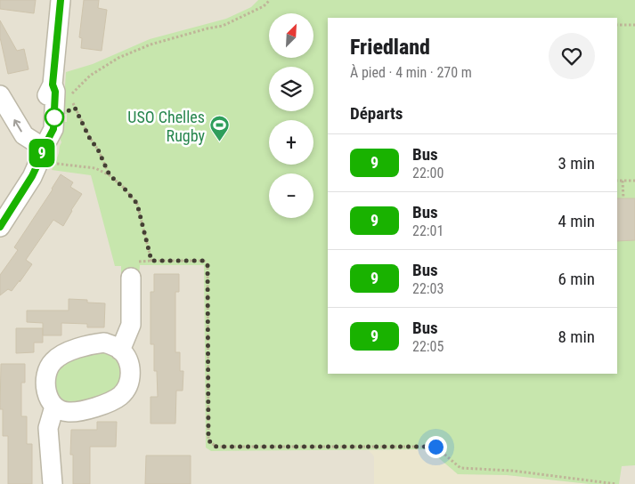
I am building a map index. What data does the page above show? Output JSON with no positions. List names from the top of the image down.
{
  "places": {
    "sports": ["USO Chelles Rugby"]
  },
  "lines": ["bus line 9"],
  "north": "top right",
  "page": {
    "on_map": "9",
    "map_buttons": ["+", "−"],
    "heading": [
      ["Friedland", "À pied · 4 min · 270 m"],
      "Départs"
    ],
    "list": [
      {
        "mark": "9",
        "name": "Bus",
        "note": "22:00",
        "value": "3 min"
      },
      {
        "mark": "9",
        "name": "Bus",
        "note": "22:01",
        "value": "4 min"
      },
      {
        "mark": "9",
        "name": "Bus",
        "note": "22:03",
        "value": "6 min"
      },
      {
        "mark": "9",
        "name": "Bus",
        "note": "22:05",
        "value": "8 min"
      }
    ]
  }
}
